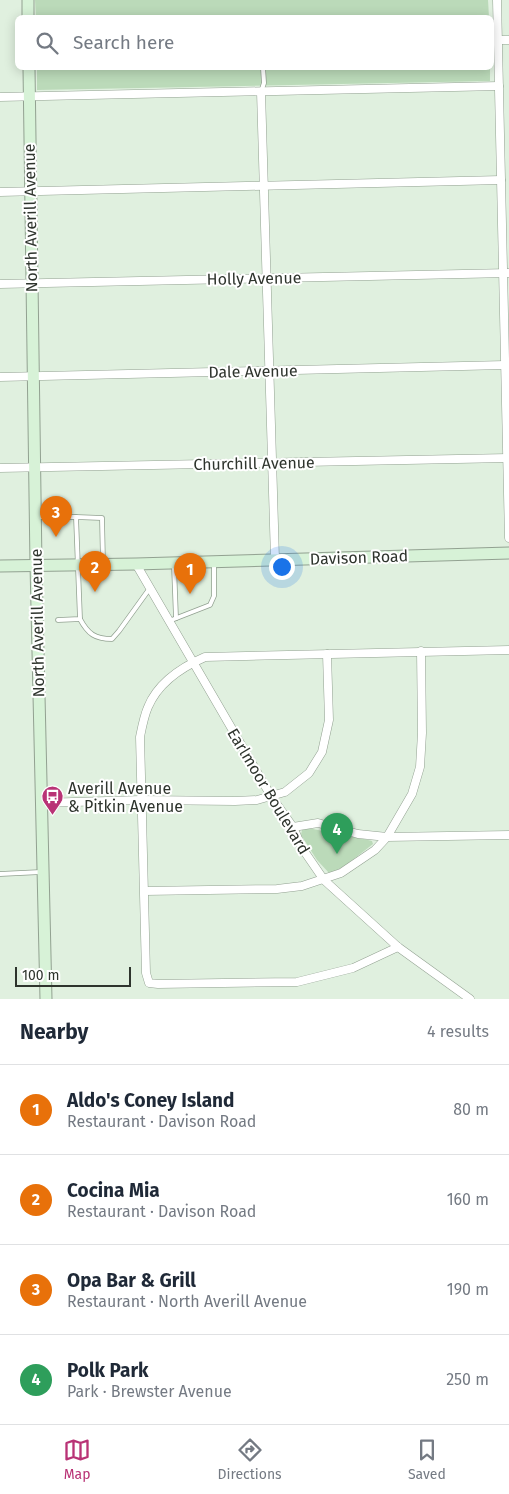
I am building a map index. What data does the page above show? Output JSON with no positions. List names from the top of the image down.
{
  "streets": {
    "street": [
      "North Averill Avenue",
      "Holly Avenue",
      "Dale Avenue",
      "Churchill Avenue",
      "Davison Road",
      "Earlmoor Boulevard"
    ]
  },
  "crossings": [
    ["North Averill Avenue", "Holly Avenue"],
    ["North Averill Avenue", "Dale Avenue"],
    ["North Averill Avenue", "Churchill Avenue"],
    ["North Averill Avenue", "Davison Road"],
    ["Davison Road", "Earlmoor Boulevard"]
  ],
  "places": {
    "bus stop": ["Averill Avenue & Pitkin Avenue"]
  },
  "scale_bar": "100 m",
  "page": {
    "search": "Search here",
    "pins": [
      "3",
      "2",
      "1",
      "4"
    ],
    "scale": "100 m",
    "heading": ["Nearby", "4 results"],
    "list": [
      {
        "mark": "1",
        "name": "Aldo's Coney Island",
        "note": "Restaurant · Davison Road",
        "value": "80 m"
      },
      {
        "mark": "2",
        "name": "Cocina Mia",
        "note": "Restaurant · Davison Road",
        "value": "160 m"
      },
      {
        "mark": "3",
        "name": "Opa Bar & Grill",
        "note": "Restaurant · North Averill Avenue",
        "value": "190 m"
      },
      {
        "mark": "4",
        "name": "Polk Park",
        "note": "Park · Brewster Avenue",
        "value": "250 m"
      }
    ],
    "nav": ["Map", "Directions", "Saved"]
  }
}
